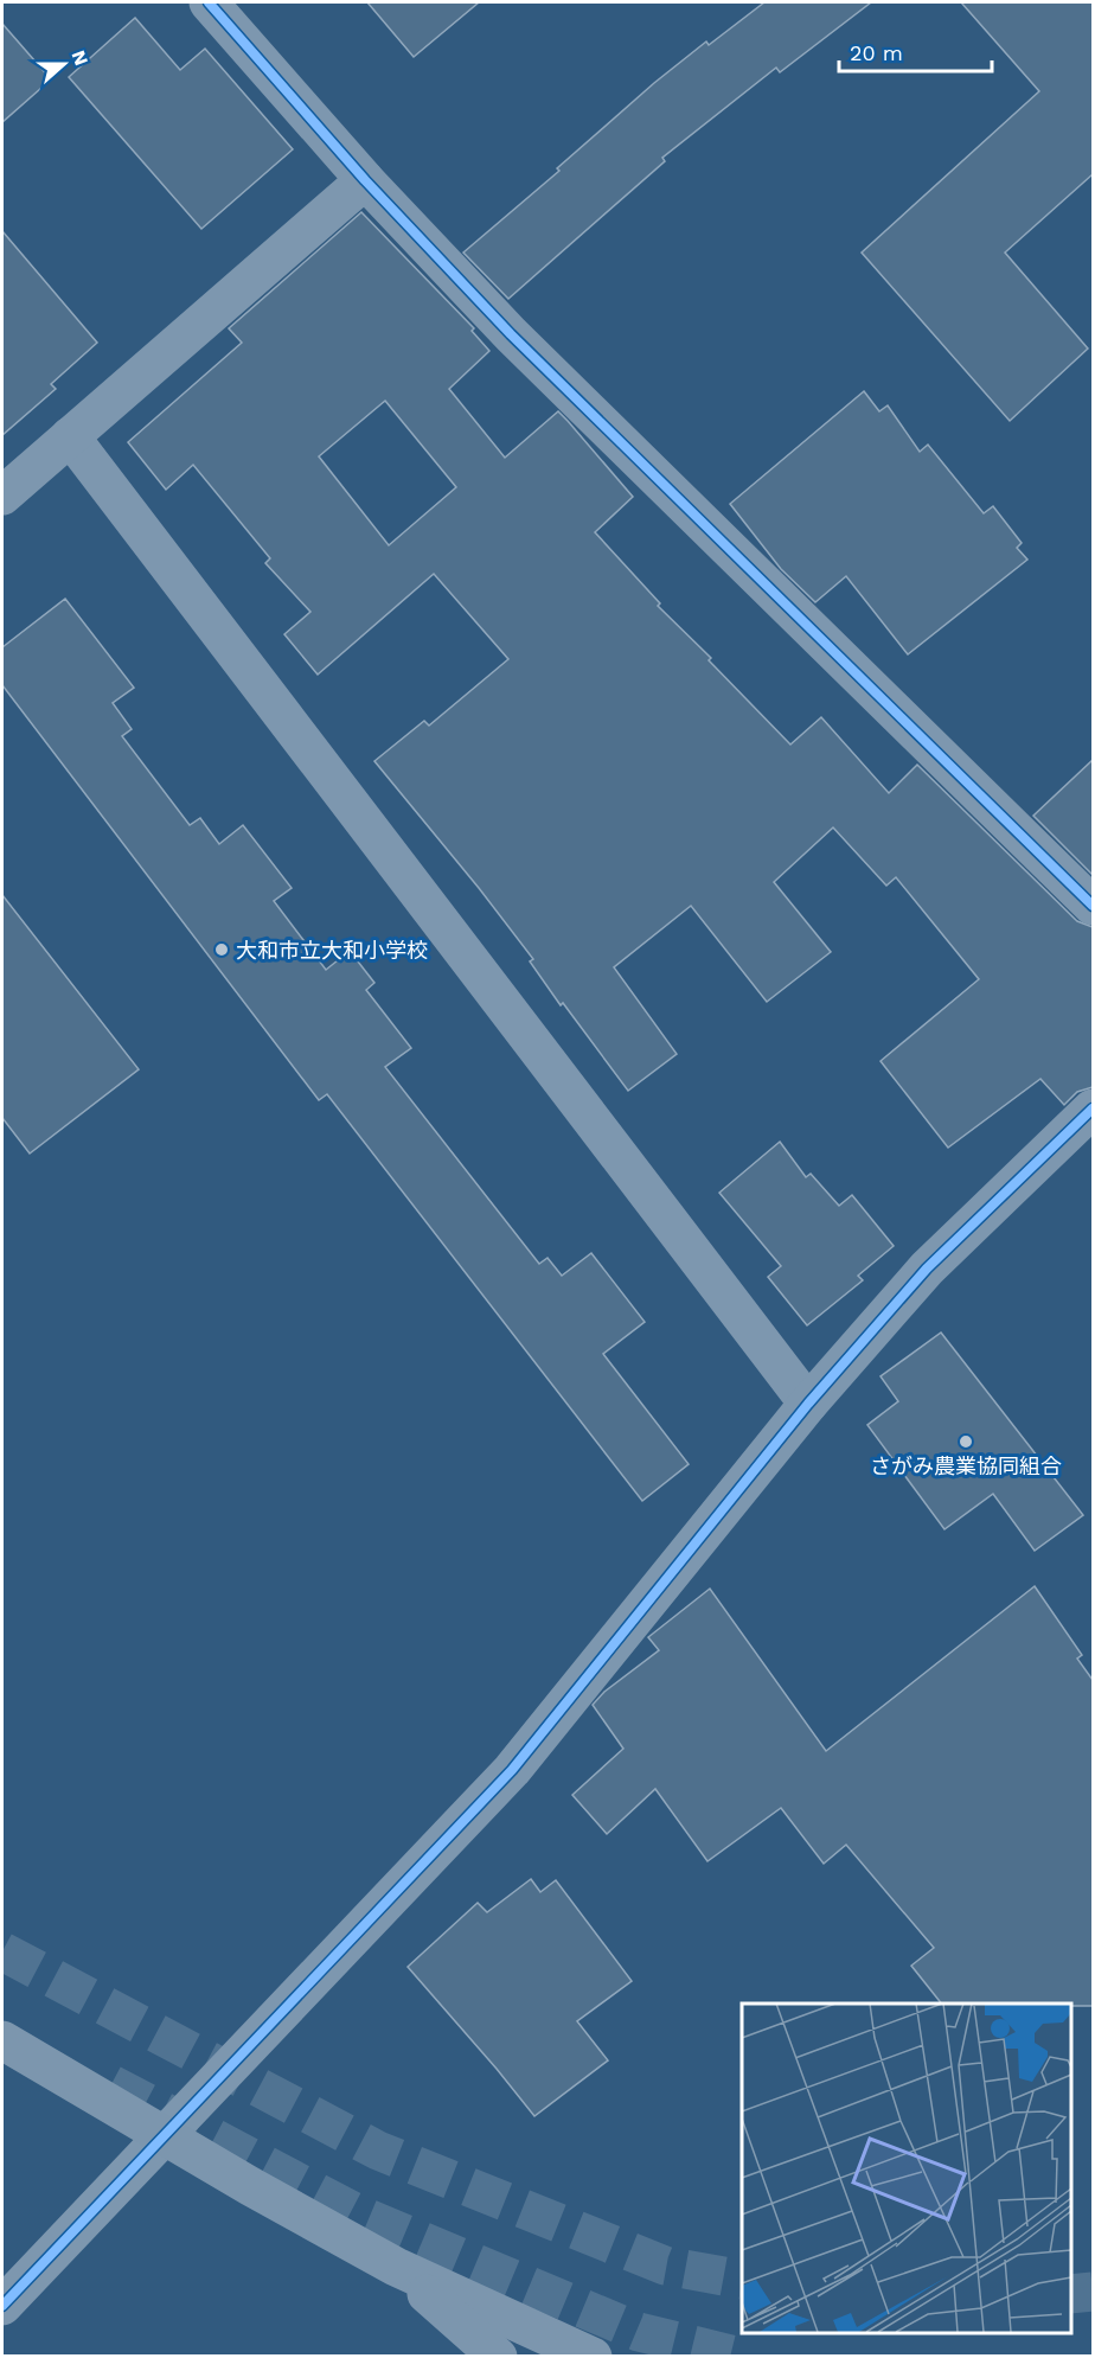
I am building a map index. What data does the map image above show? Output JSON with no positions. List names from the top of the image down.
{
  "places": ["大和市立大和小学校", "さがみ農業協同組合"],
  "scale_bar": "20 m",
  "north": "right"
}
